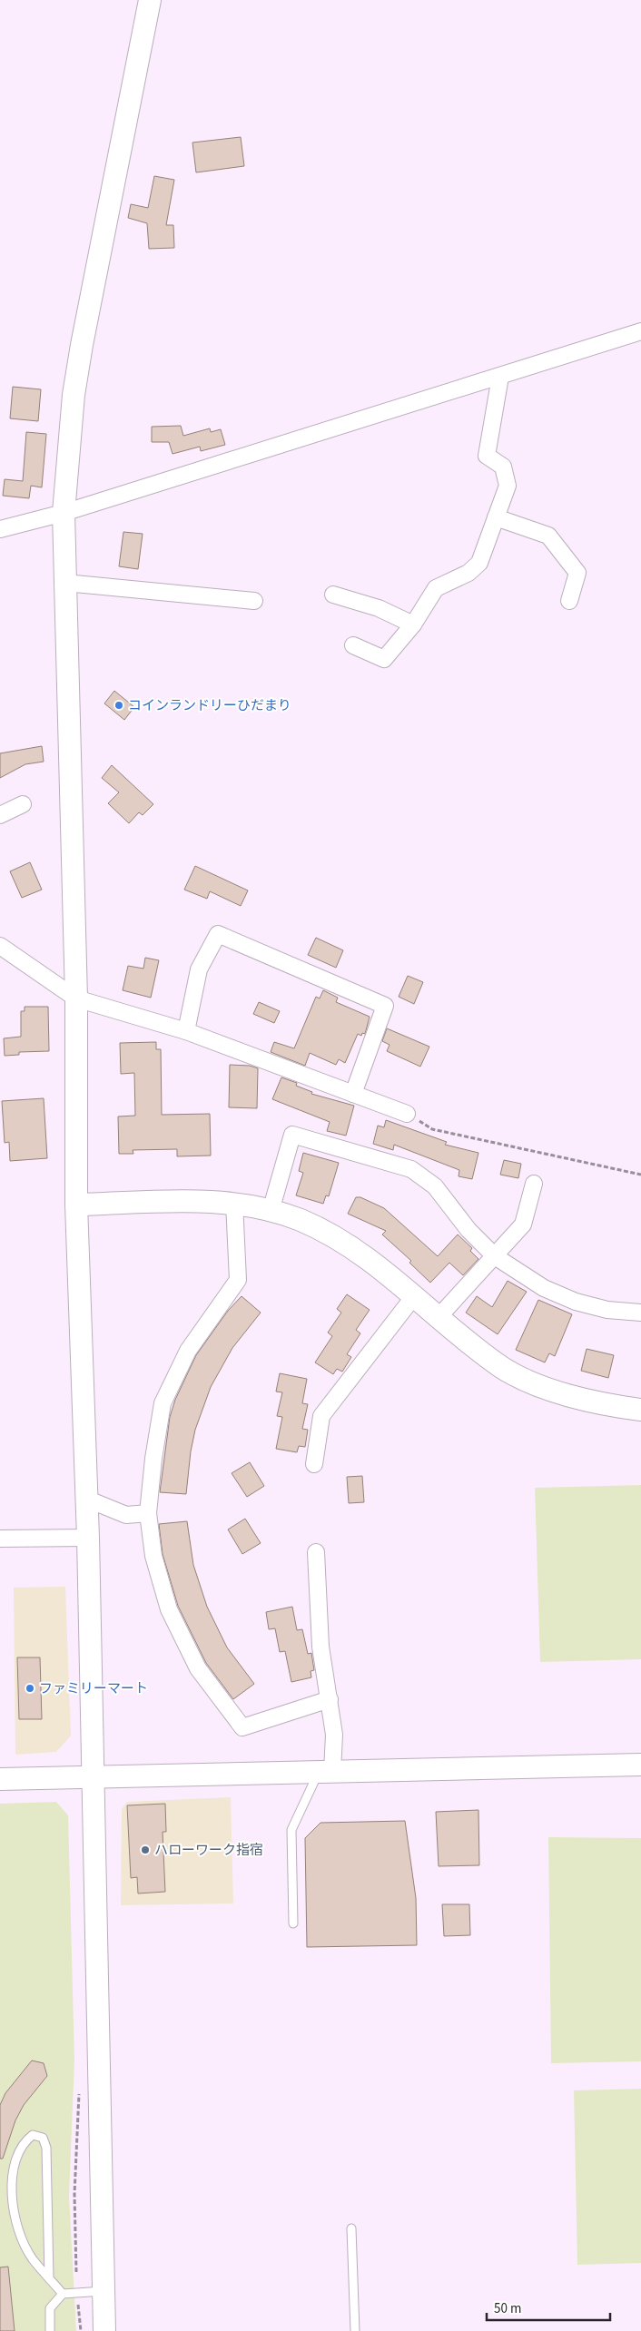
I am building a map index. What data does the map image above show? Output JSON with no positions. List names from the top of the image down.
{
  "places": ["コインランドリーひだまり", "ファミリーマート", "ハローワーク指宿"],
  "scale_bar": "50 m"
}
